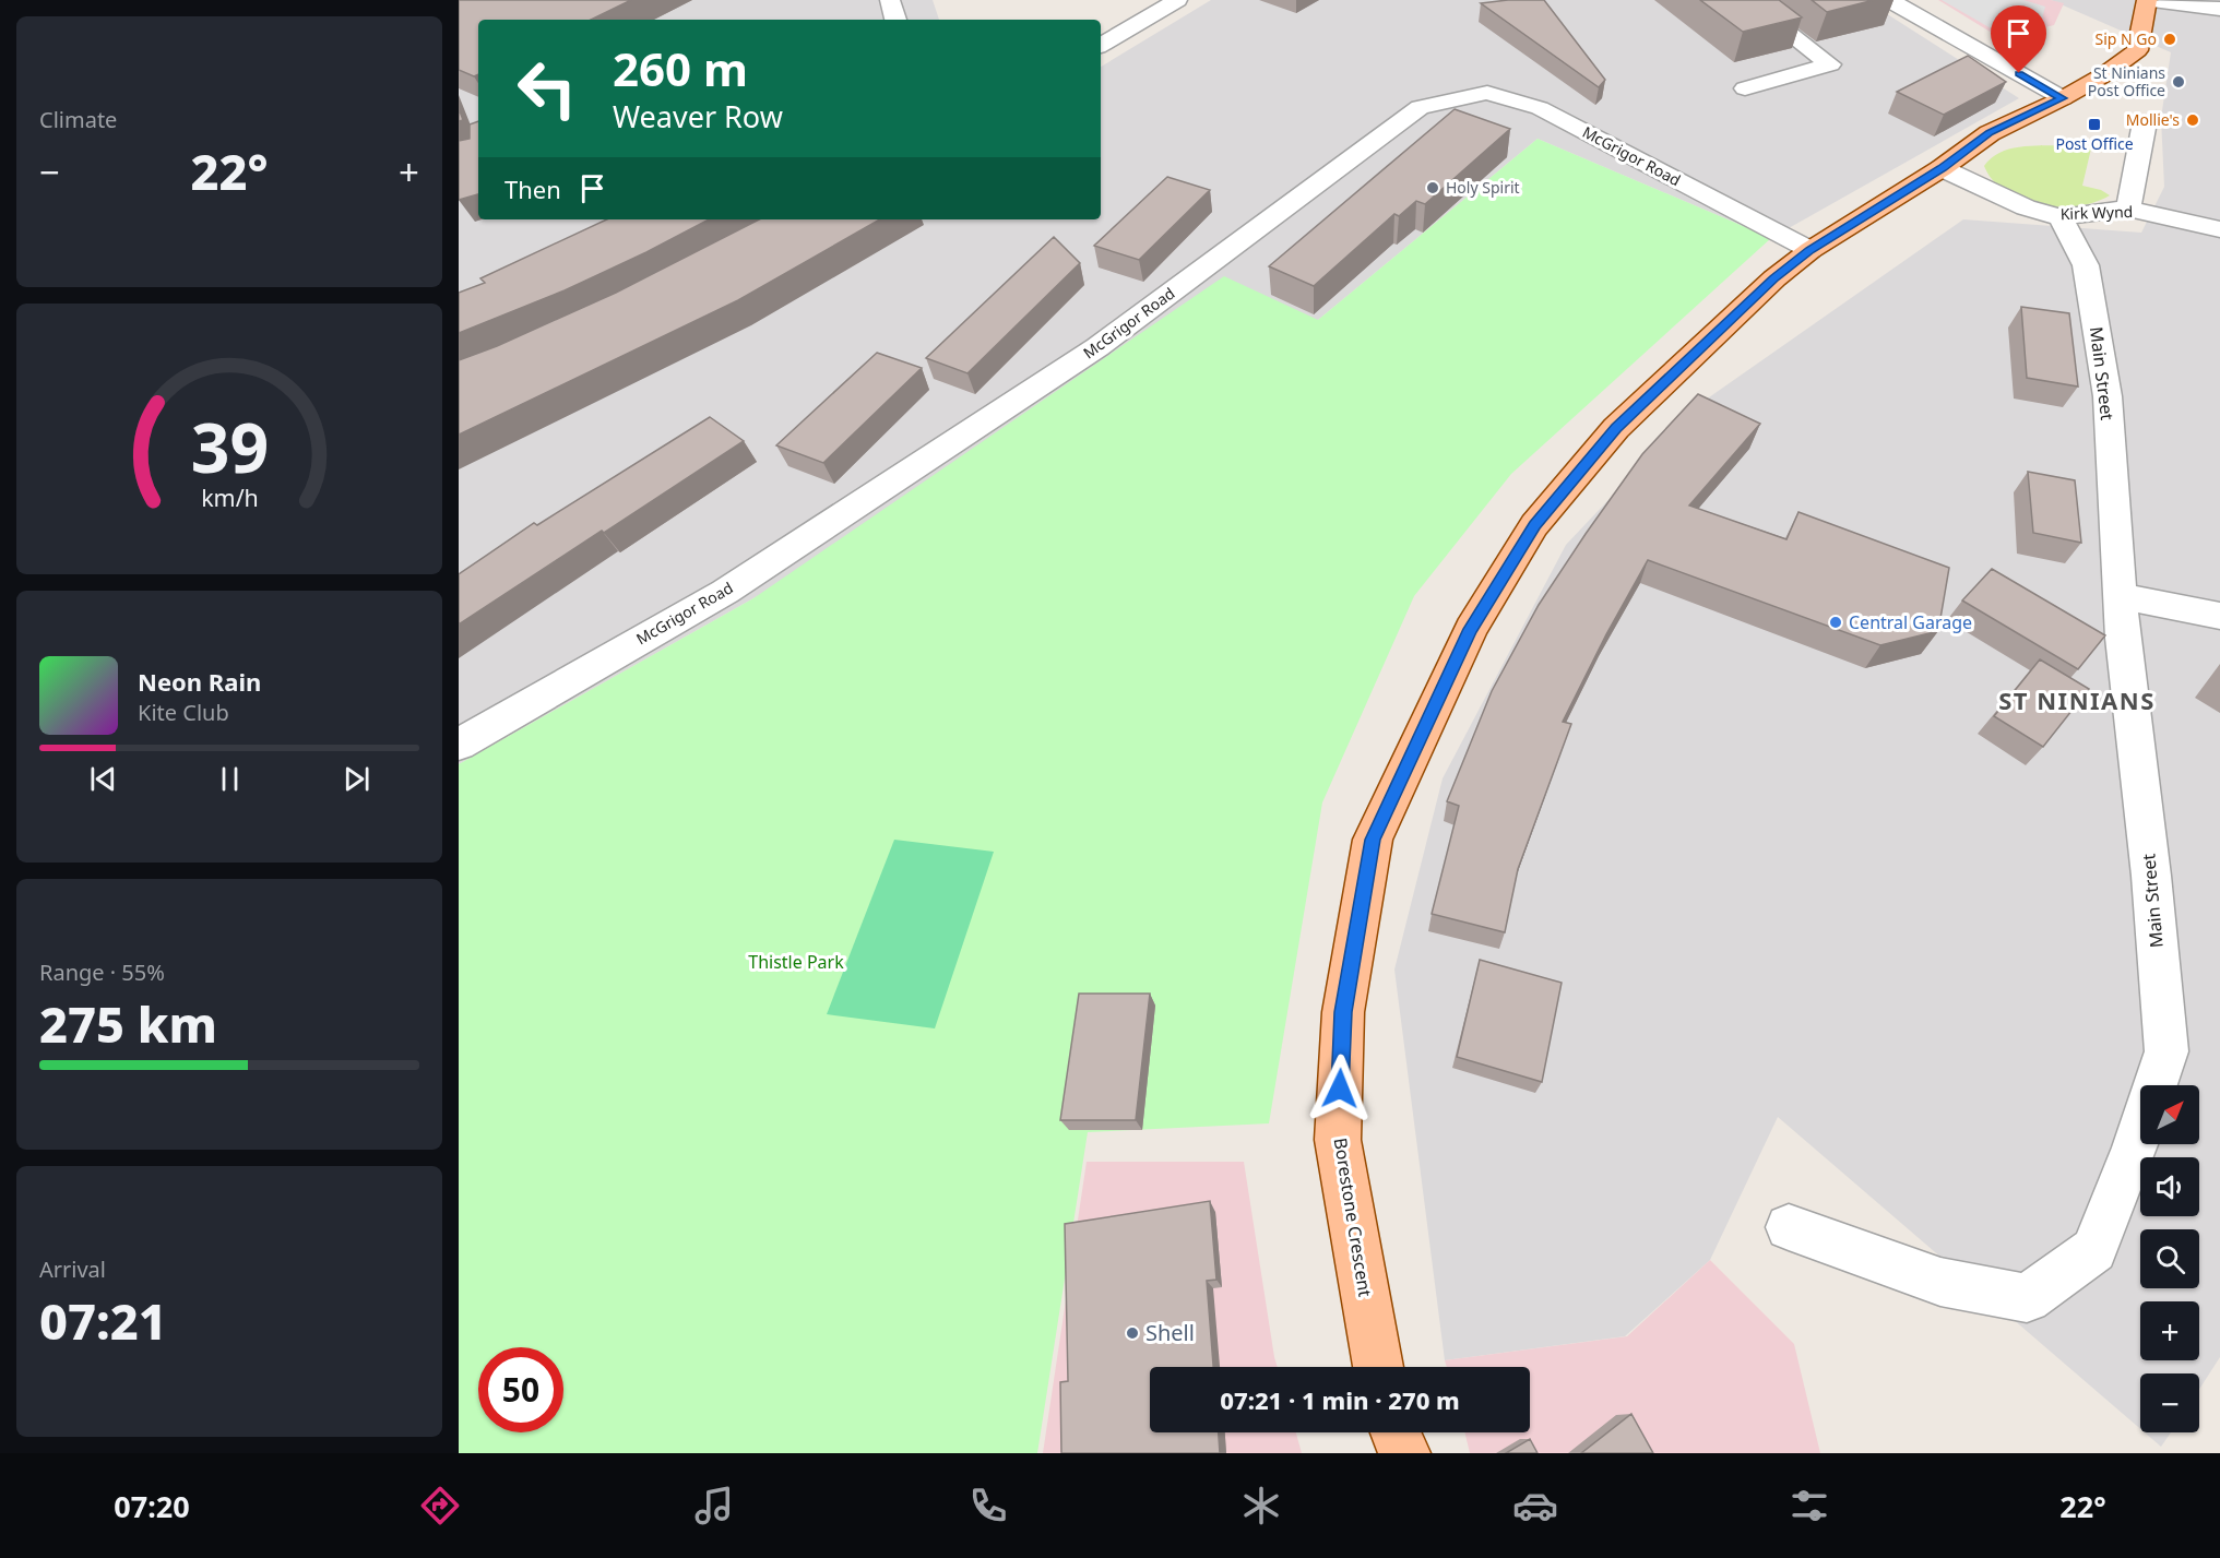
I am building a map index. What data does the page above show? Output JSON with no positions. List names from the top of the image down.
{
  "streets": {
    "main road": ["Borestone Crescent"],
    "street": ["McGrigor Road", "Kirk Wynd", "Main Street"]
  },
  "crossings": [
    ["McGrigor Road", "Borestone Crescent"],
    ["Kirk Wynd", "Main Street"],
    ["Kirk Wynd", "Borestone Crescent"]
  ],
  "districts": ["ST NINIANS"],
  "parks": ["Thistle Park"],
  "places": {
    "other": [
      "Sip N Go",
      "St Ninians Post Office",
      "Mollie's",
      "Holy Spirit",
      "Central Garage",
      "Shell"
    ],
    "transit": ["Post Office"]
  },
  "north": "top right",
  "page": {
    "tile": [
      "Climate",
      ["Range · 55%", "275 km"],
      ["Arrival", "07:21"]
    ],
    "turn": ["260 m", "Weaver Row"],
    "heat": ["−", "22°", "+"],
    "then": "Then",
    "song": ["Neon Rain", "Kite Club"],
    "map_buttons": ["+", "−"],
    "limit": "50",
    "trip": "07:21 · 1 min · 270 m",
    "tabs": ["07:20", "22°"],
    "gauge": ["39", "km/h"]
  }
}
